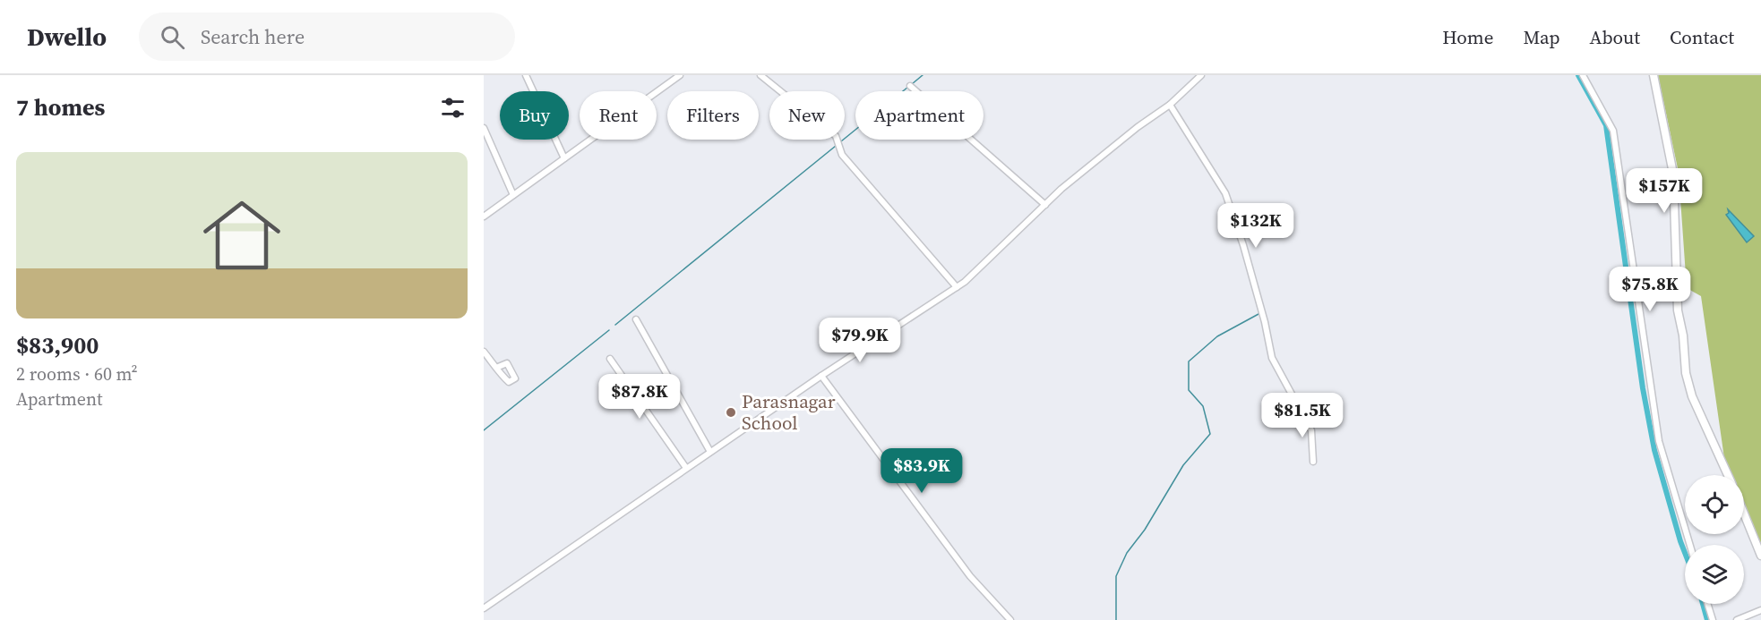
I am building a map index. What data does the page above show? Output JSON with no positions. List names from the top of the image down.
{
  "places": ["Parasnagar School"],
  "page": {
    "header": "Dwello",
    "search": "Search here",
    "nav": [
      "Home",
      "Map",
      "About",
      "Contact"
    ],
    "heading": "7 homes",
    "chip": [
      "Buy",
      "Rent",
      "Filters",
      "New",
      "Apartment"
    ],
    "list": [
      {
        "name": "$83,900",
        "note": "2 rooms · 60 m² · Apartment"
      }
    ],
    "price": [
      "$157K",
      "$132K",
      "$75.8K",
      "$79.9K",
      "$87.8K",
      "$81.5K",
      "$83.9K"
    ]
  }
}
